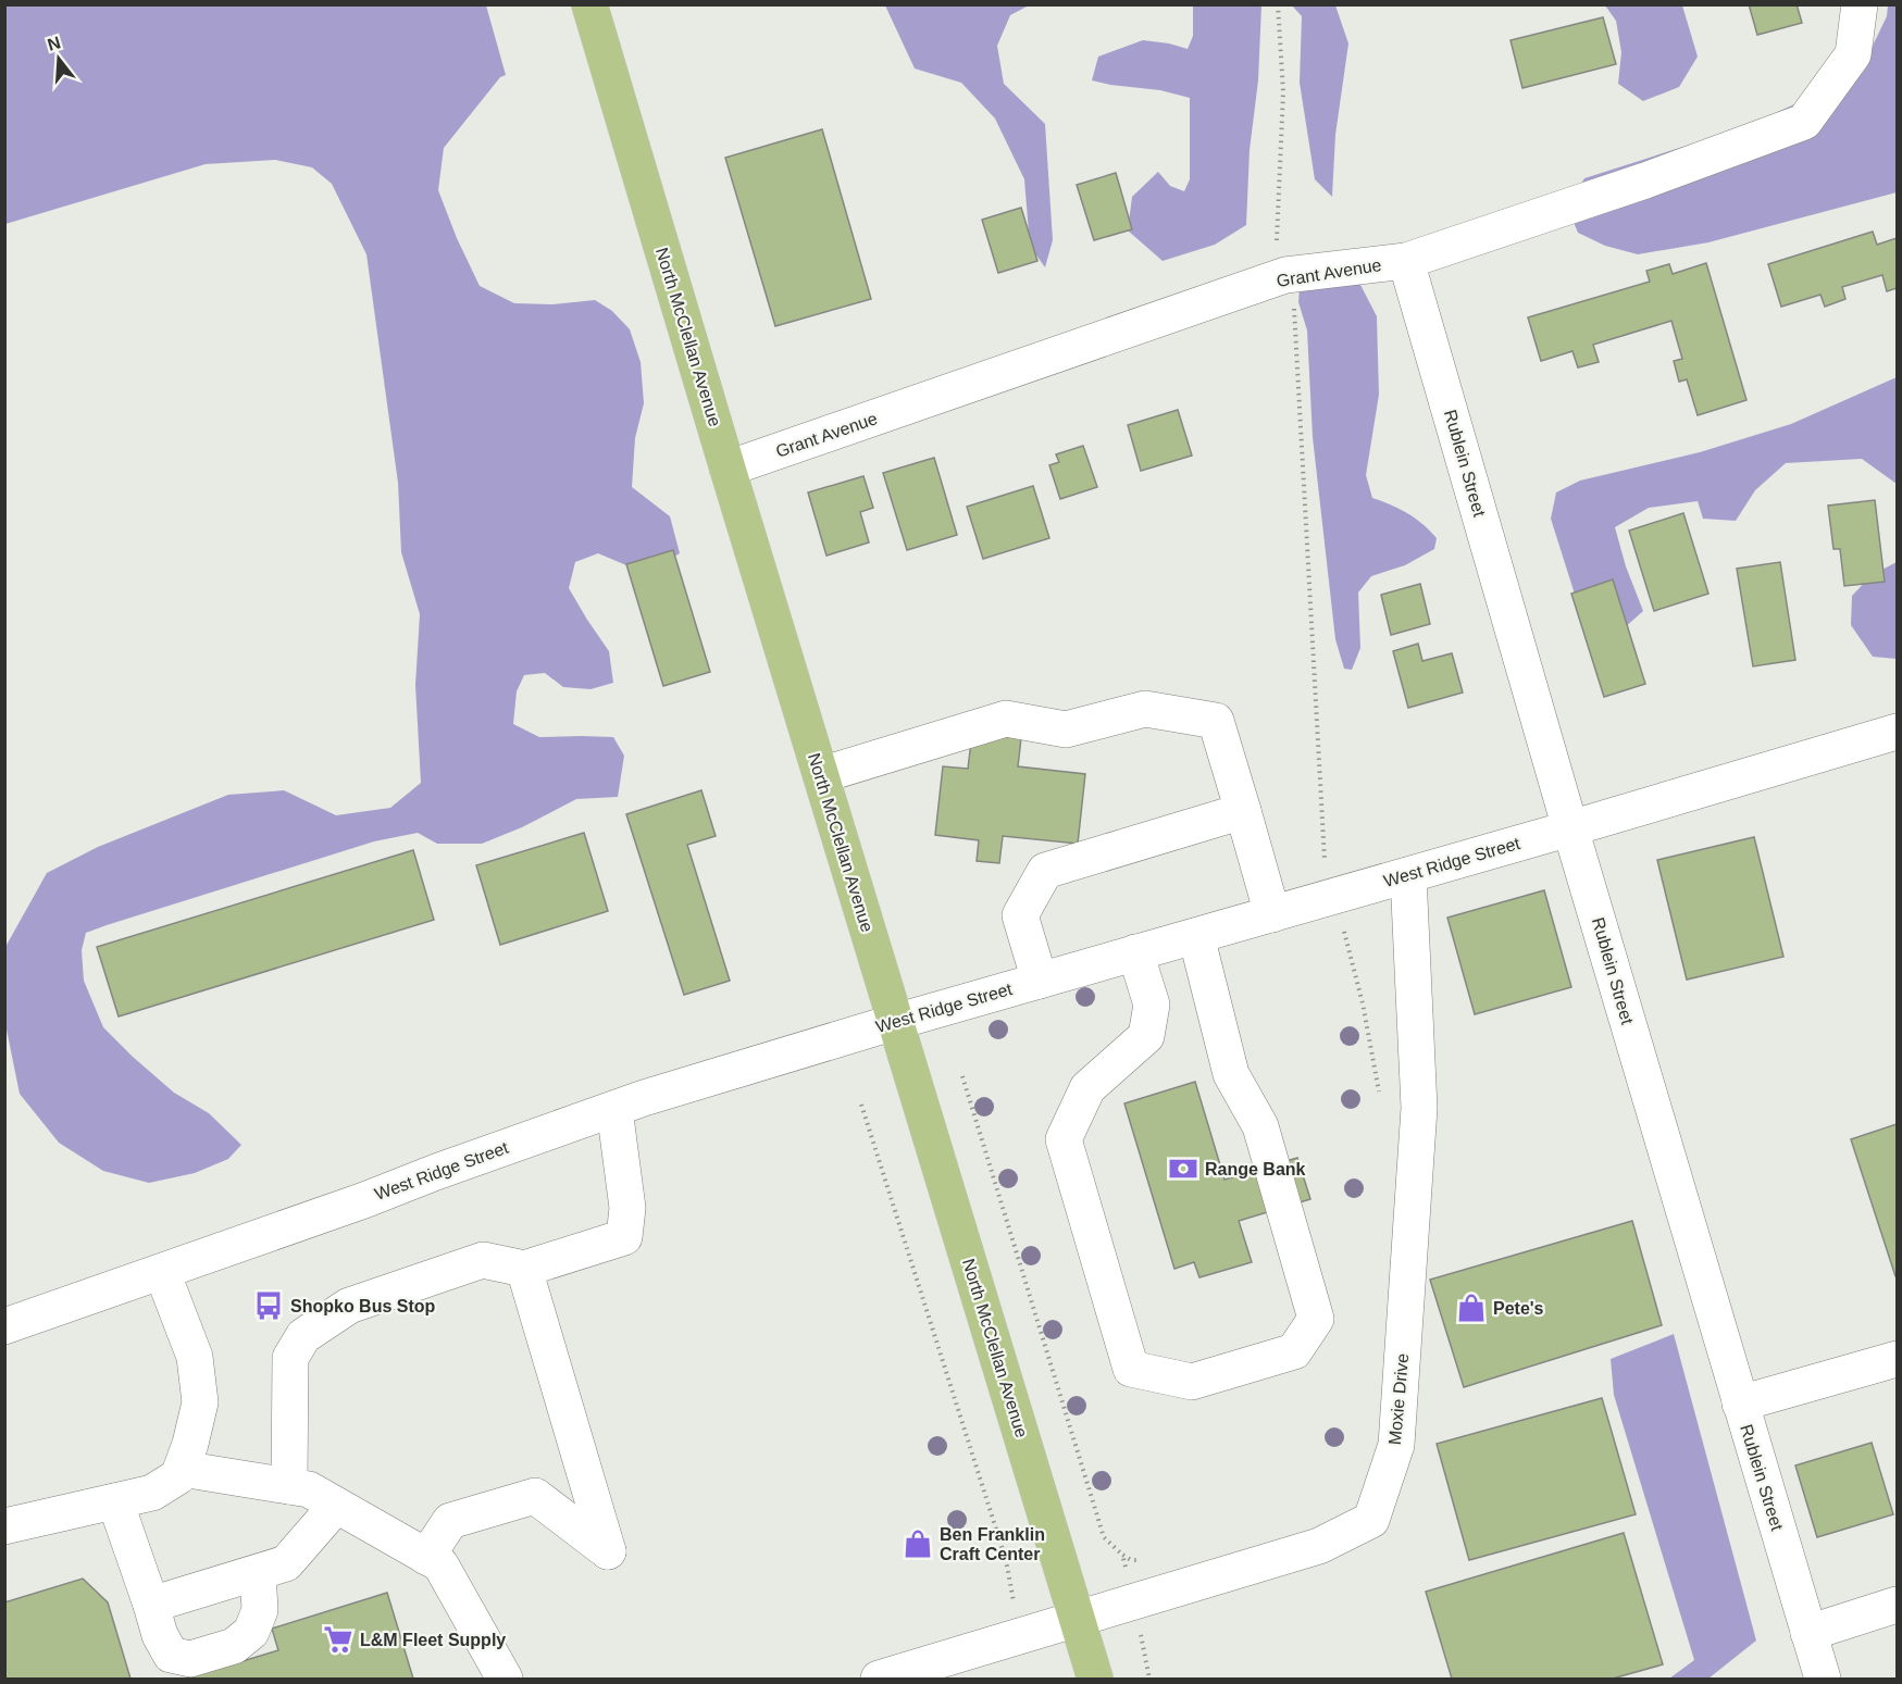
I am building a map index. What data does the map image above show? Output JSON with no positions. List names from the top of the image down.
{
  "streets": {
    "main road": ["North McClellan Avenue"],
    "street": [
      "Grant Avenue",
      "Rublein Street",
      "West Ridge Street",
      "Moxie Drive"
    ]
  },
  "crossings": [
    ["Grant Avenue", "North McClellan Avenue"],
    ["Grant Avenue", "Rublein Street"],
    ["North McClellan Avenue", "West Ridge Street"],
    ["North McClellan Avenue", "Moxie Drive"],
    ["Rublein Street", "West Ridge Street"],
    ["West Ridge Street", "Moxie Drive"]
  ],
  "places": {
    "bank": ["Range Bank"],
    "bus stop": ["Shopko Bus Stop"],
    "shop": ["Pete's", "Ben Franklin Craft Center"],
    "supermarket": ["L&M Fleet Supply"]
  },
  "north": "top"
}
